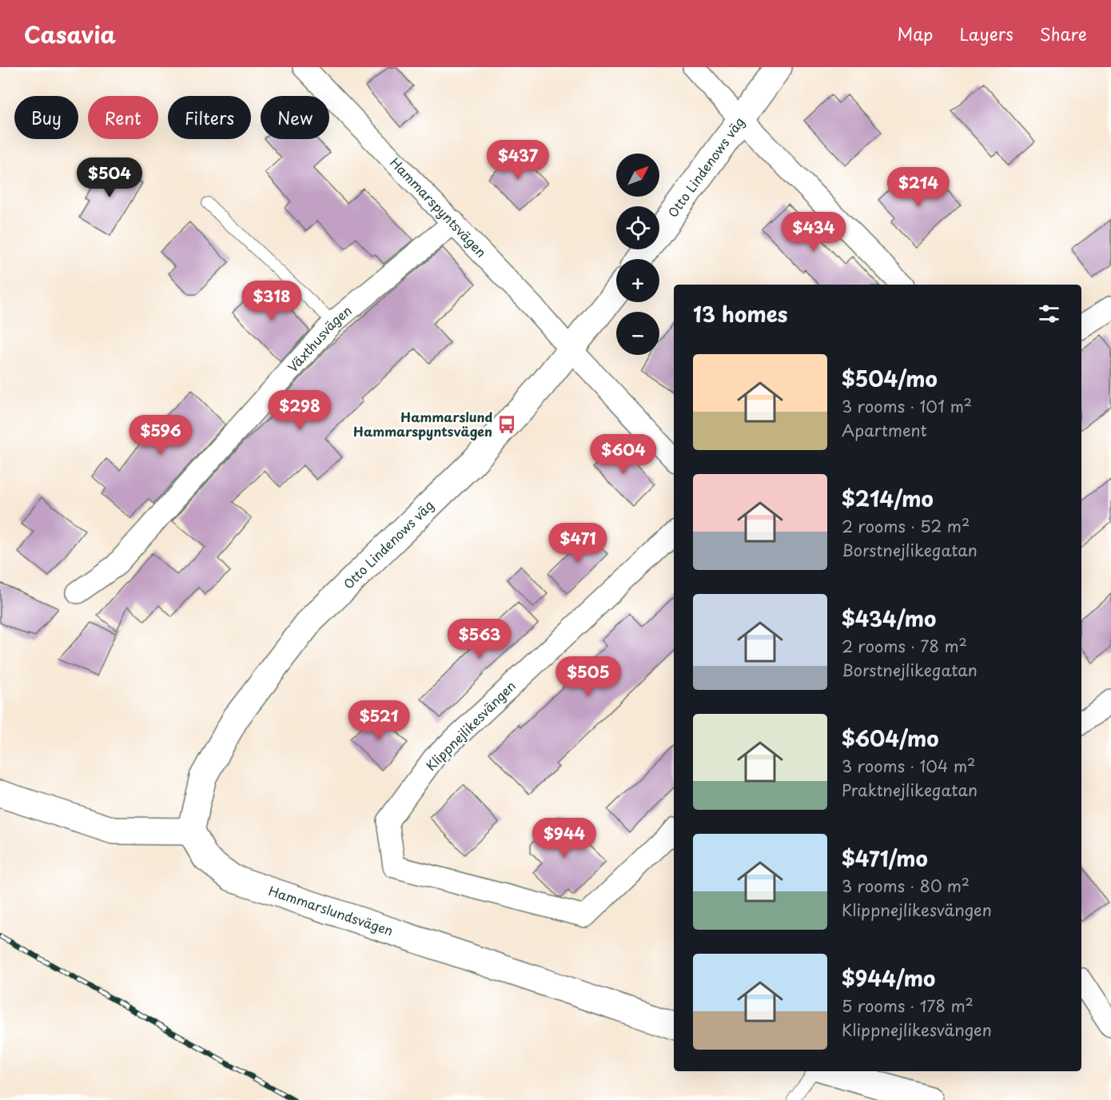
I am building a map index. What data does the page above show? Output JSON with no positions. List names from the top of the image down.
{
  "streets": {
    "street": [
      "Otto Lindenows väg",
      "Hammarspyntsvägen",
      "Växthusvägen",
      "Klippnejlikesvängen",
      "Hammarslundsvägen"
    ]
  },
  "crossings": [
    ["Otto Lindenows väg", "Hammarspyntsvägen"],
    ["Otto Lindenows väg", "Hammarslundsvägen"],
    ["Hammarspyntsvägen", "Växthusvägen"]
  ],
  "places": {
    "bus stop": ["Hammarslund Hammarspyntsvägen"]
  },
  "north": "top right",
  "page": {
    "header": "Casavia",
    "nav": ["Map", "Layers", "Share"],
    "chip": [
      "Buy",
      "Rent",
      "Filters",
      "New"
    ],
    "price": [
      "$437",
      "$504",
      "$214",
      "$434",
      "$318",
      "$298",
      "$596",
      "$604",
      "$471",
      "$563",
      "$505",
      "$521",
      "$944"
    ],
    "map_buttons": ["+", "−"],
    "heading": "13 homes",
    "list": [
      {
        "name": "$504/mo",
        "note": "3 rooms · 101 m² · Apartment"
      },
      {
        "name": "$214/mo",
        "note": "2 rooms · 52 m² · Borstnejlikegatan"
      },
      {
        "name": "$434/mo",
        "note": "2 rooms · 78 m² · Borstnejlikegatan"
      },
      {
        "name": "$604/mo",
        "note": "3 rooms · 104 m² · Praktnejlikegatan"
      },
      {
        "name": "$471/mo",
        "note": "3 rooms · 80 m² · Klippnejlikesvängen"
      },
      {
        "name": "$944/mo",
        "note": "5 rooms · 178 m² · Klippnejlikesvängen"
      }
    ]
  }
}
